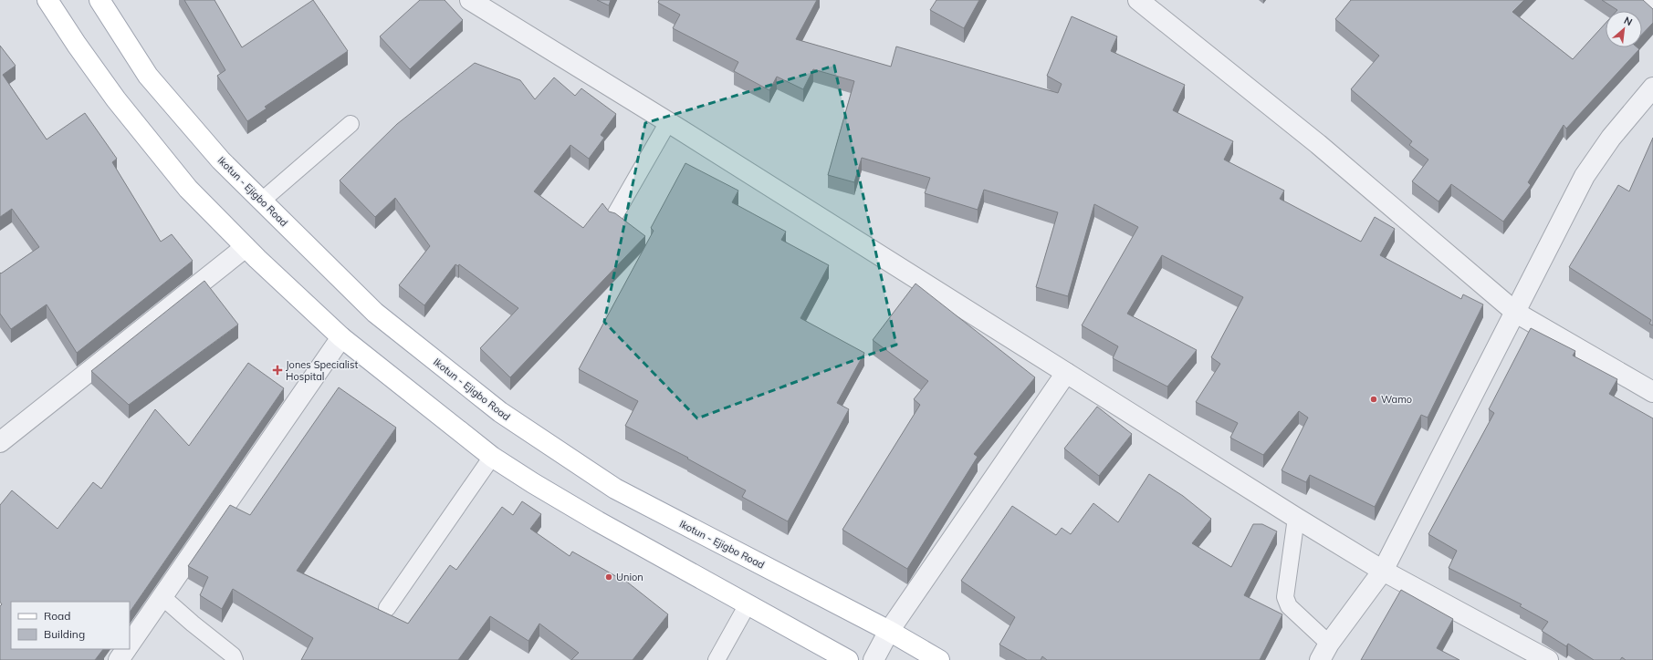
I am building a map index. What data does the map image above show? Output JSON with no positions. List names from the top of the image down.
{
  "streets": {
    "main road": ["Ikotun - Ejigbo Road"]
  },
  "places": {
    "health": ["Jones Specialist Hospital"],
    "other": ["Wamo", "Union"]
  },
  "legend": ["Road", "Building"],
  "north": "top right"
}
